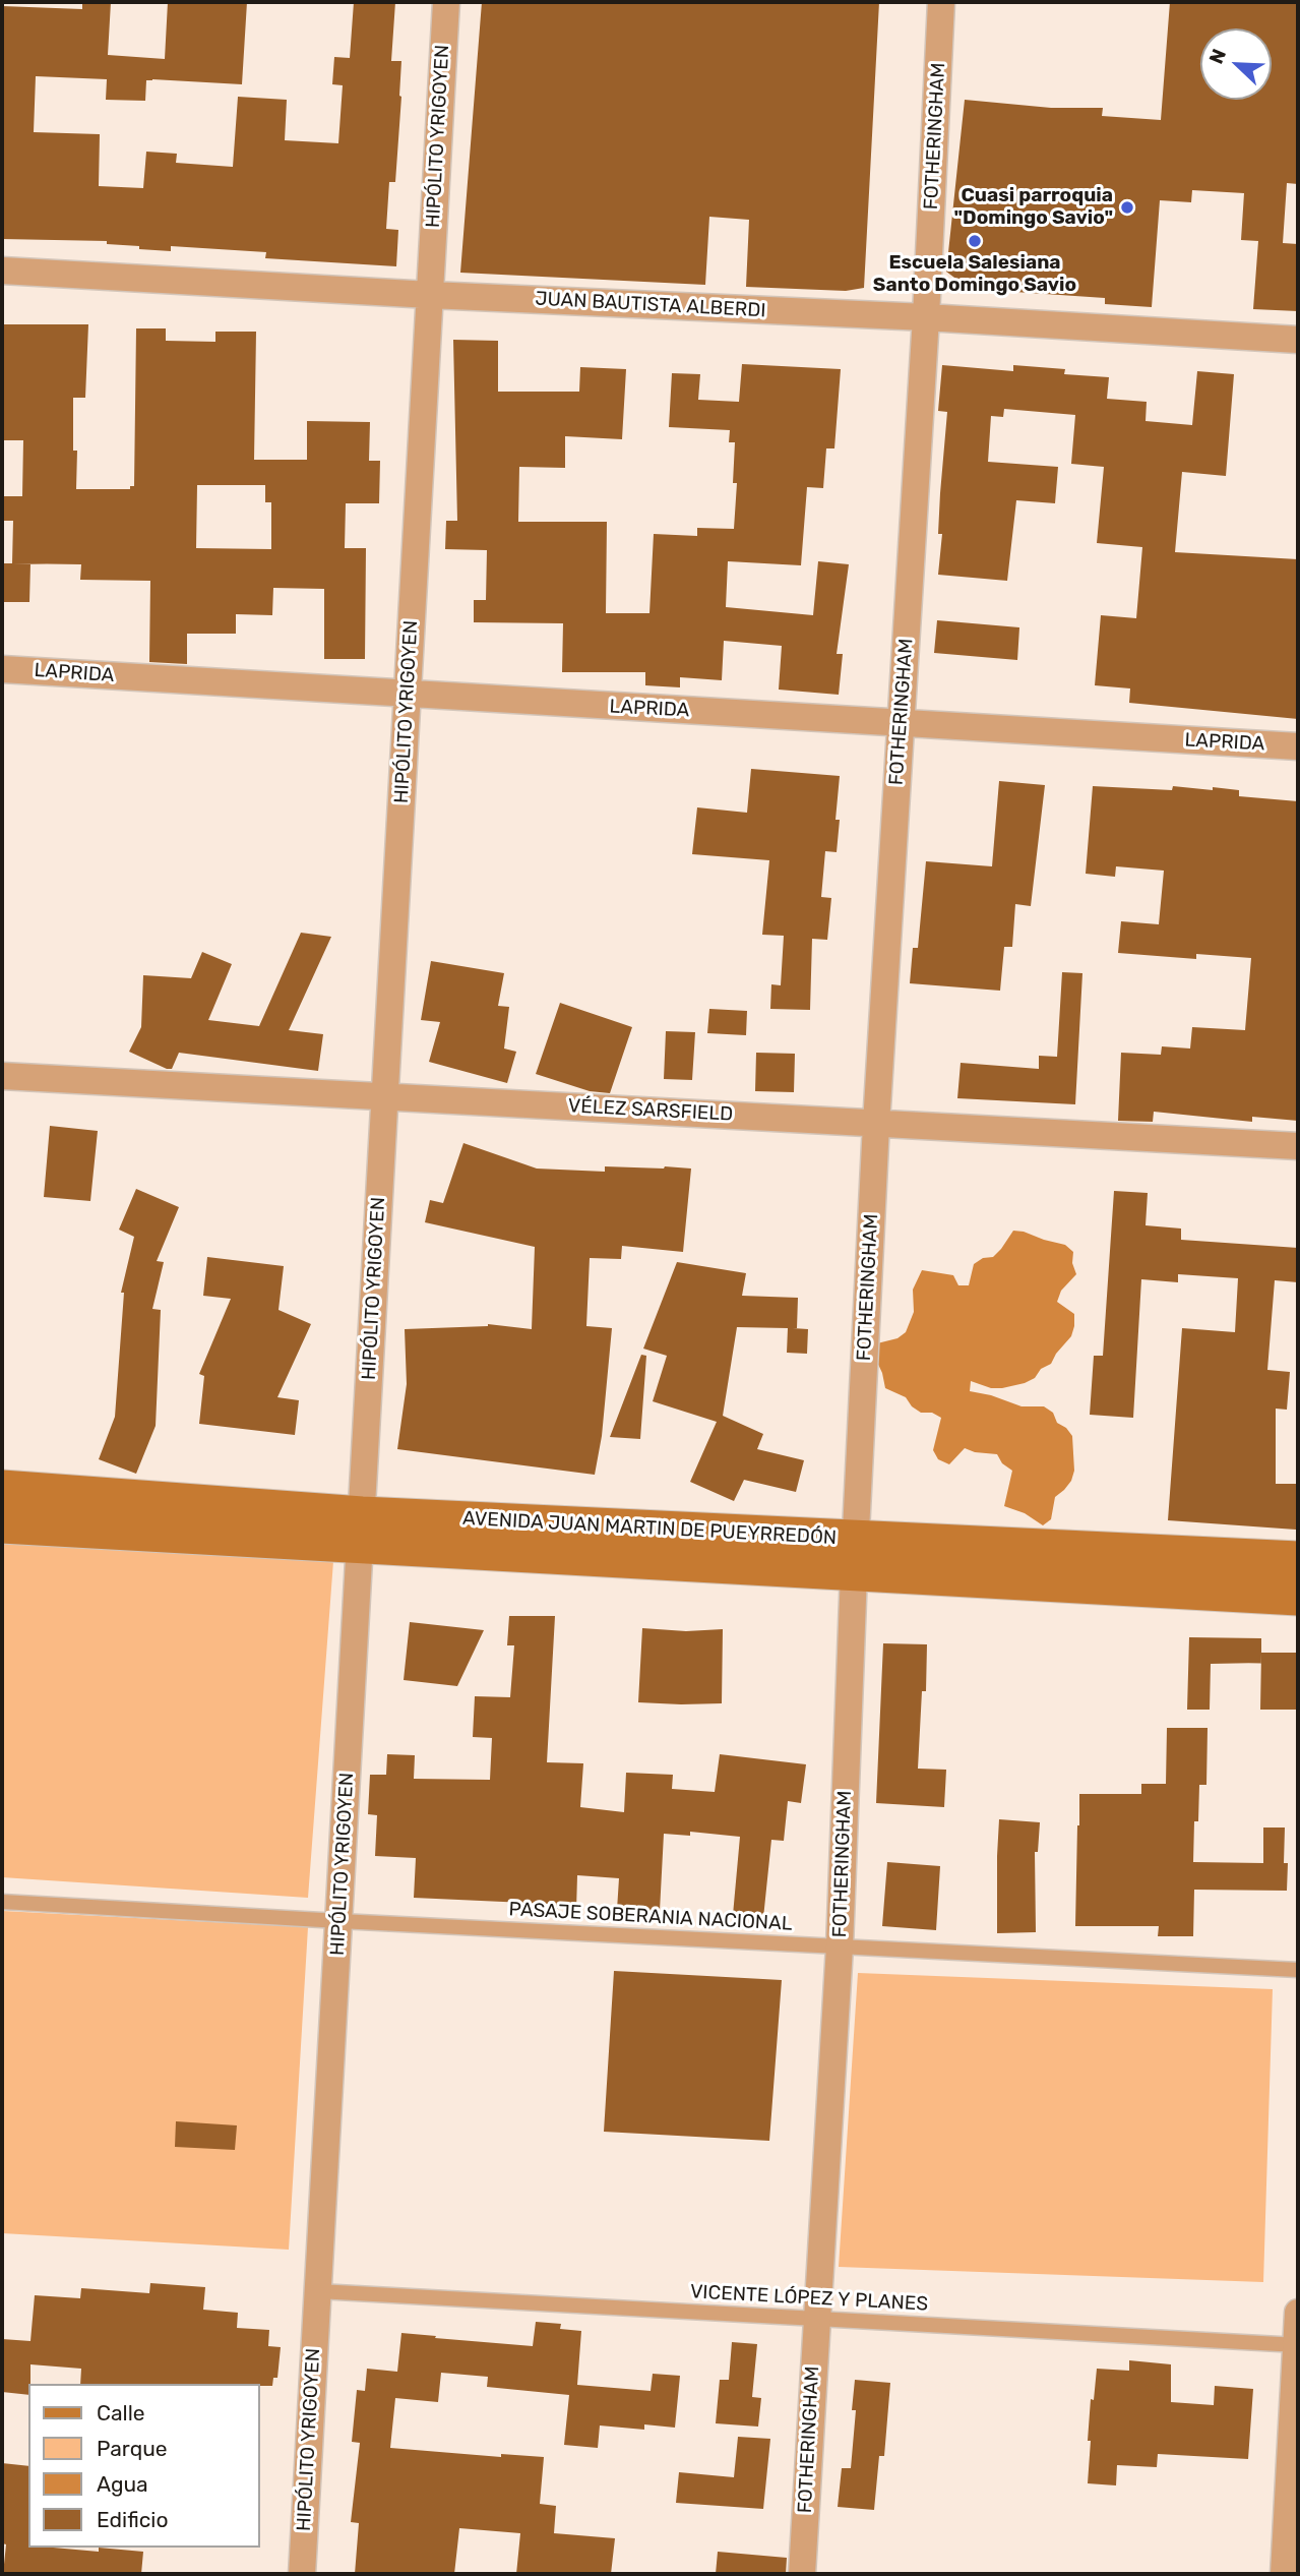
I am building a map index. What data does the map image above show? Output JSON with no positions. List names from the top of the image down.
{
  "streets": {
    "main road": ["AVENIDA JUAN MARTIN DE PUEYRREDÓN"],
    "street": [
      "HIPÓLITO YRIGOYEN",
      "FOTHERINGHAM",
      "JUAN BAUTISTA ALBERDI",
      "LAPRIDA",
      "VÉLEZ SARSFIELD"
    ],
    "lane": ["PASAJE SOBERANIA NACIONAL", "VICENTE LÓPEZ Y PLANES"]
  },
  "crossings": [
    ["HIPÓLITO YRIGOYEN", "JUAN BAUTISTA ALBERDI"],
    ["HIPÓLITO YRIGOYEN", "LAPRIDA"],
    ["HIPÓLITO YRIGOYEN", "VÉLEZ SARSFIELD"],
    ["HIPÓLITO YRIGOYEN", "AVENIDA JUAN MARTIN DE PUEYRREDÓN"],
    ["HIPÓLITO YRIGOYEN", "PASAJE SOBERANIA NACIONAL"],
    ["HIPÓLITO YRIGOYEN", "VICENTE LÓPEZ Y PLANES"],
    ["FOTHERINGHAM", "JUAN BAUTISTA ALBERDI"],
    ["FOTHERINGHAM", "LAPRIDA"],
    ["FOTHERINGHAM", "VÉLEZ SARSFIELD"],
    ["FOTHERINGHAM", "AVENIDA JUAN MARTIN DE PUEYRREDÓN"],
    ["FOTHERINGHAM", "PASAJE SOBERANIA NACIONAL"],
    ["FOTHERINGHAM", "VICENTE LÓPEZ Y PLANES"]
  ],
  "places": ["Cuasi parroquia \"Domingo Savio\"", "Escuela Salesiana Santo Domingo Savio"],
  "legend": [
    "Calle",
    "Parque",
    "Agua",
    "Edificio"
  ],
  "north": "top left"
}
